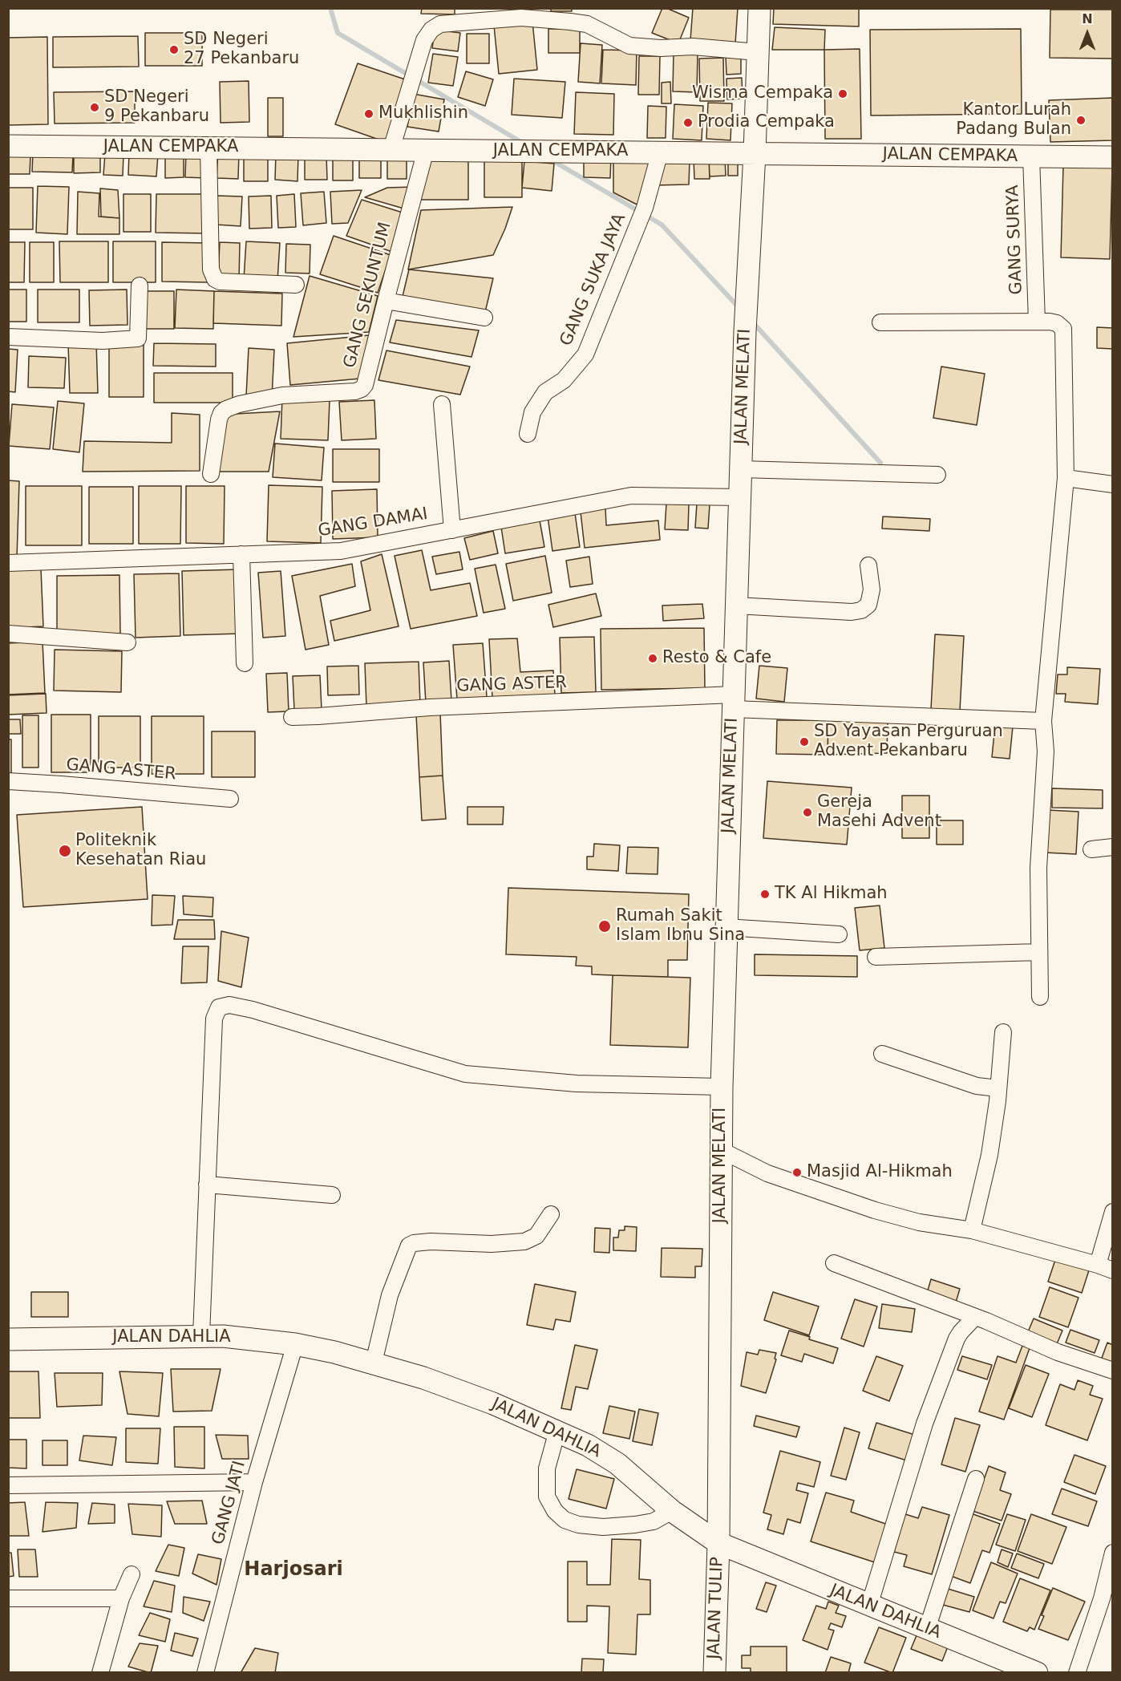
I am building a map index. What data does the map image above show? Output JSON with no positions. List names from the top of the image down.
{
  "streets": {
    "street": [
      "JALAN CEMPAKA",
      "GANG SURYA",
      "GANG SUKA JAYA",
      "GANG SEKUNTUM",
      "JALAN MELATI",
      "GANG DAMAI",
      "GANG ASTER",
      "JALAN DAHLIA",
      "GANG JATI",
      "JALAN TULIP"
    ]
  },
  "crossings": [
    ["JALAN CEMPAKA", "GANG SURYA"],
    ["JALAN CEMPAKA", "GANG SUKA JAYA"],
    ["JALAN CEMPAKA", "GANG SEKUNTUM"],
    ["JALAN CEMPAKA", "JALAN MELATI"],
    ["JALAN MELATI", "GANG DAMAI"],
    ["JALAN MELATI", "GANG ASTER"],
    ["JALAN MELATI", "JALAN DAHLIA"],
    ["JALAN MELATI", "JALAN TULIP"],
    ["JALAN DAHLIA", "GANG JATI"],
    ["JALAN DAHLIA", "JALAN TULIP"]
  ],
  "districts": ["Harjosari"],
  "places": [
    "SD Negeri 27 Pekanbaru",
    "Wisma Cempaka",
    "SD Negeri 9 Pekanbaru",
    "Mukhlishin",
    "Kantor Lurah Padang Bulan",
    "Prodia Cempaka",
    "Resto & Cafe",
    "SD Yayasan Perguruan Advent Pekanbaru",
    "Gereja Masehi Advent",
    "Politeknik Kesehatan Riau",
    "TK Al Hikmah",
    "Rumah Sakit Islam Ibnu Sina",
    "Masjid Al-Hikmah"
  ],
  "north": "top"
}
